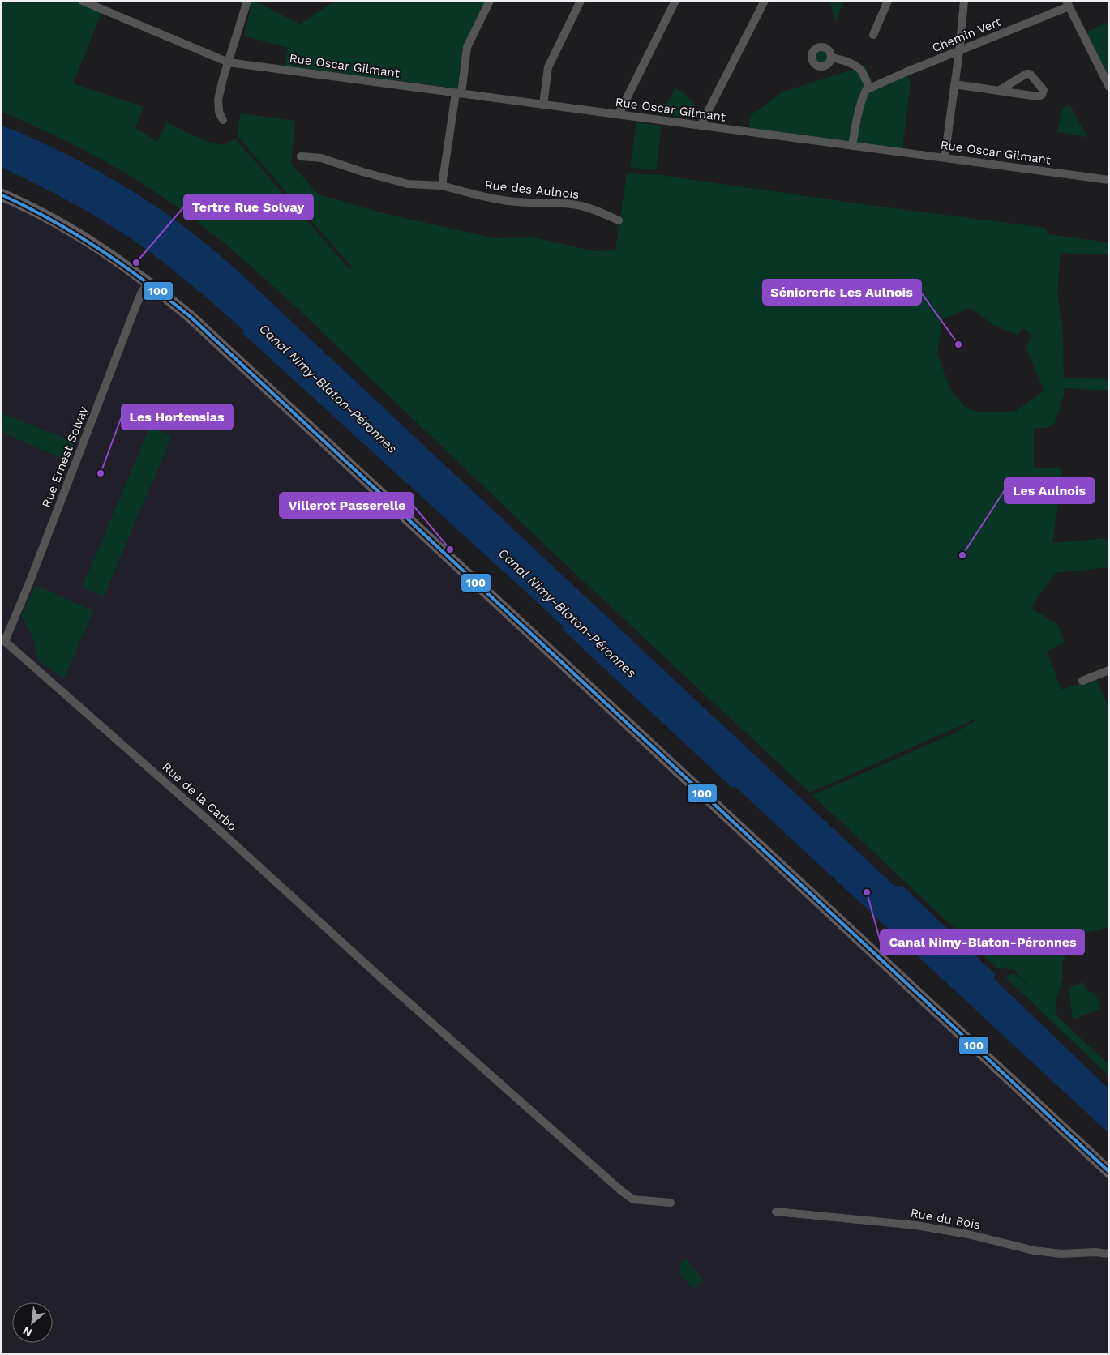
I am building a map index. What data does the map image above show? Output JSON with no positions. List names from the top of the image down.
{
  "streets": {
    "street": [
      "Chemin Vert",
      "Rue Oscar Gilmant",
      "Rue des Aulnois",
      "Rue Ernest Solvay",
      "Rue de la Carbo",
      "Rue du Bois"
    ]
  },
  "crossings": [
    ["Rue Ernest Solvay", "Rue de la Carbo"]
  ],
  "water": ["Canal Nimy-Blaton-Péronnes"],
  "places": [
    "Tertre Rue Solvay",
    "Séniorerie Les Aulnois",
    "Les Hortensias",
    "Villerot Passerelle",
    "Les Aulnois",
    "Canal Nimy-Blaton-Péronnes"
  ],
  "lines": ["transit line 100"],
  "north": "bottom left"
}
